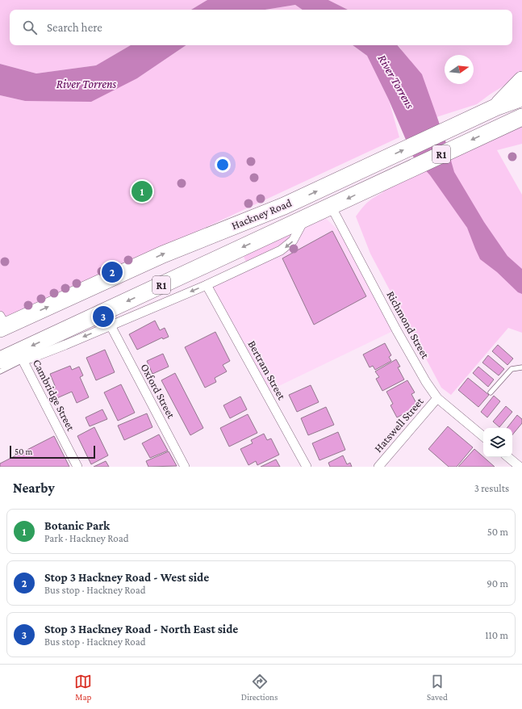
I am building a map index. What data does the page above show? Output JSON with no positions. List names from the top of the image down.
{
  "streets": {
    "highway": ["R1", "Hackney Road"],
    "street": [
      "Richmond Street",
      "Bertram Street",
      "Oxford Street",
      "Cambridge Street",
      "Hatswell Street"
    ]
  },
  "crossings": [
    ["Hackney Road", "Richmond Street"],
    ["Hackney Road", "Bertram Street"],
    ["Hackney Road", "Oxford Street"],
    ["Hackney Road", "Cambridge Street"],
    ["Richmond Street", "Hatswell Street"]
  ],
  "water": ["River Torrens"],
  "scale_bar": "50 m",
  "north": "right",
  "page": {
    "search": "Search here",
    "pins": ["1", "2", "3"],
    "scale": "50 m",
    "heading": ["Nearby", "3 results"],
    "list": [
      {
        "mark": "1",
        "name": "Botanic Park",
        "note": "Park · Hackney Road",
        "value": "50 m"
      },
      {
        "mark": "2",
        "name": "Stop 3 Hackney Road - West side",
        "note": "Bus stop · Hackney Road",
        "value": "90 m"
      },
      {
        "mark": "3",
        "name": "Stop 3 Hackney Road - North East side",
        "note": "Bus stop · Hackney Road",
        "value": "110 m"
      }
    ],
    "nav": ["Map", "Directions", "Saved"]
  }
}
